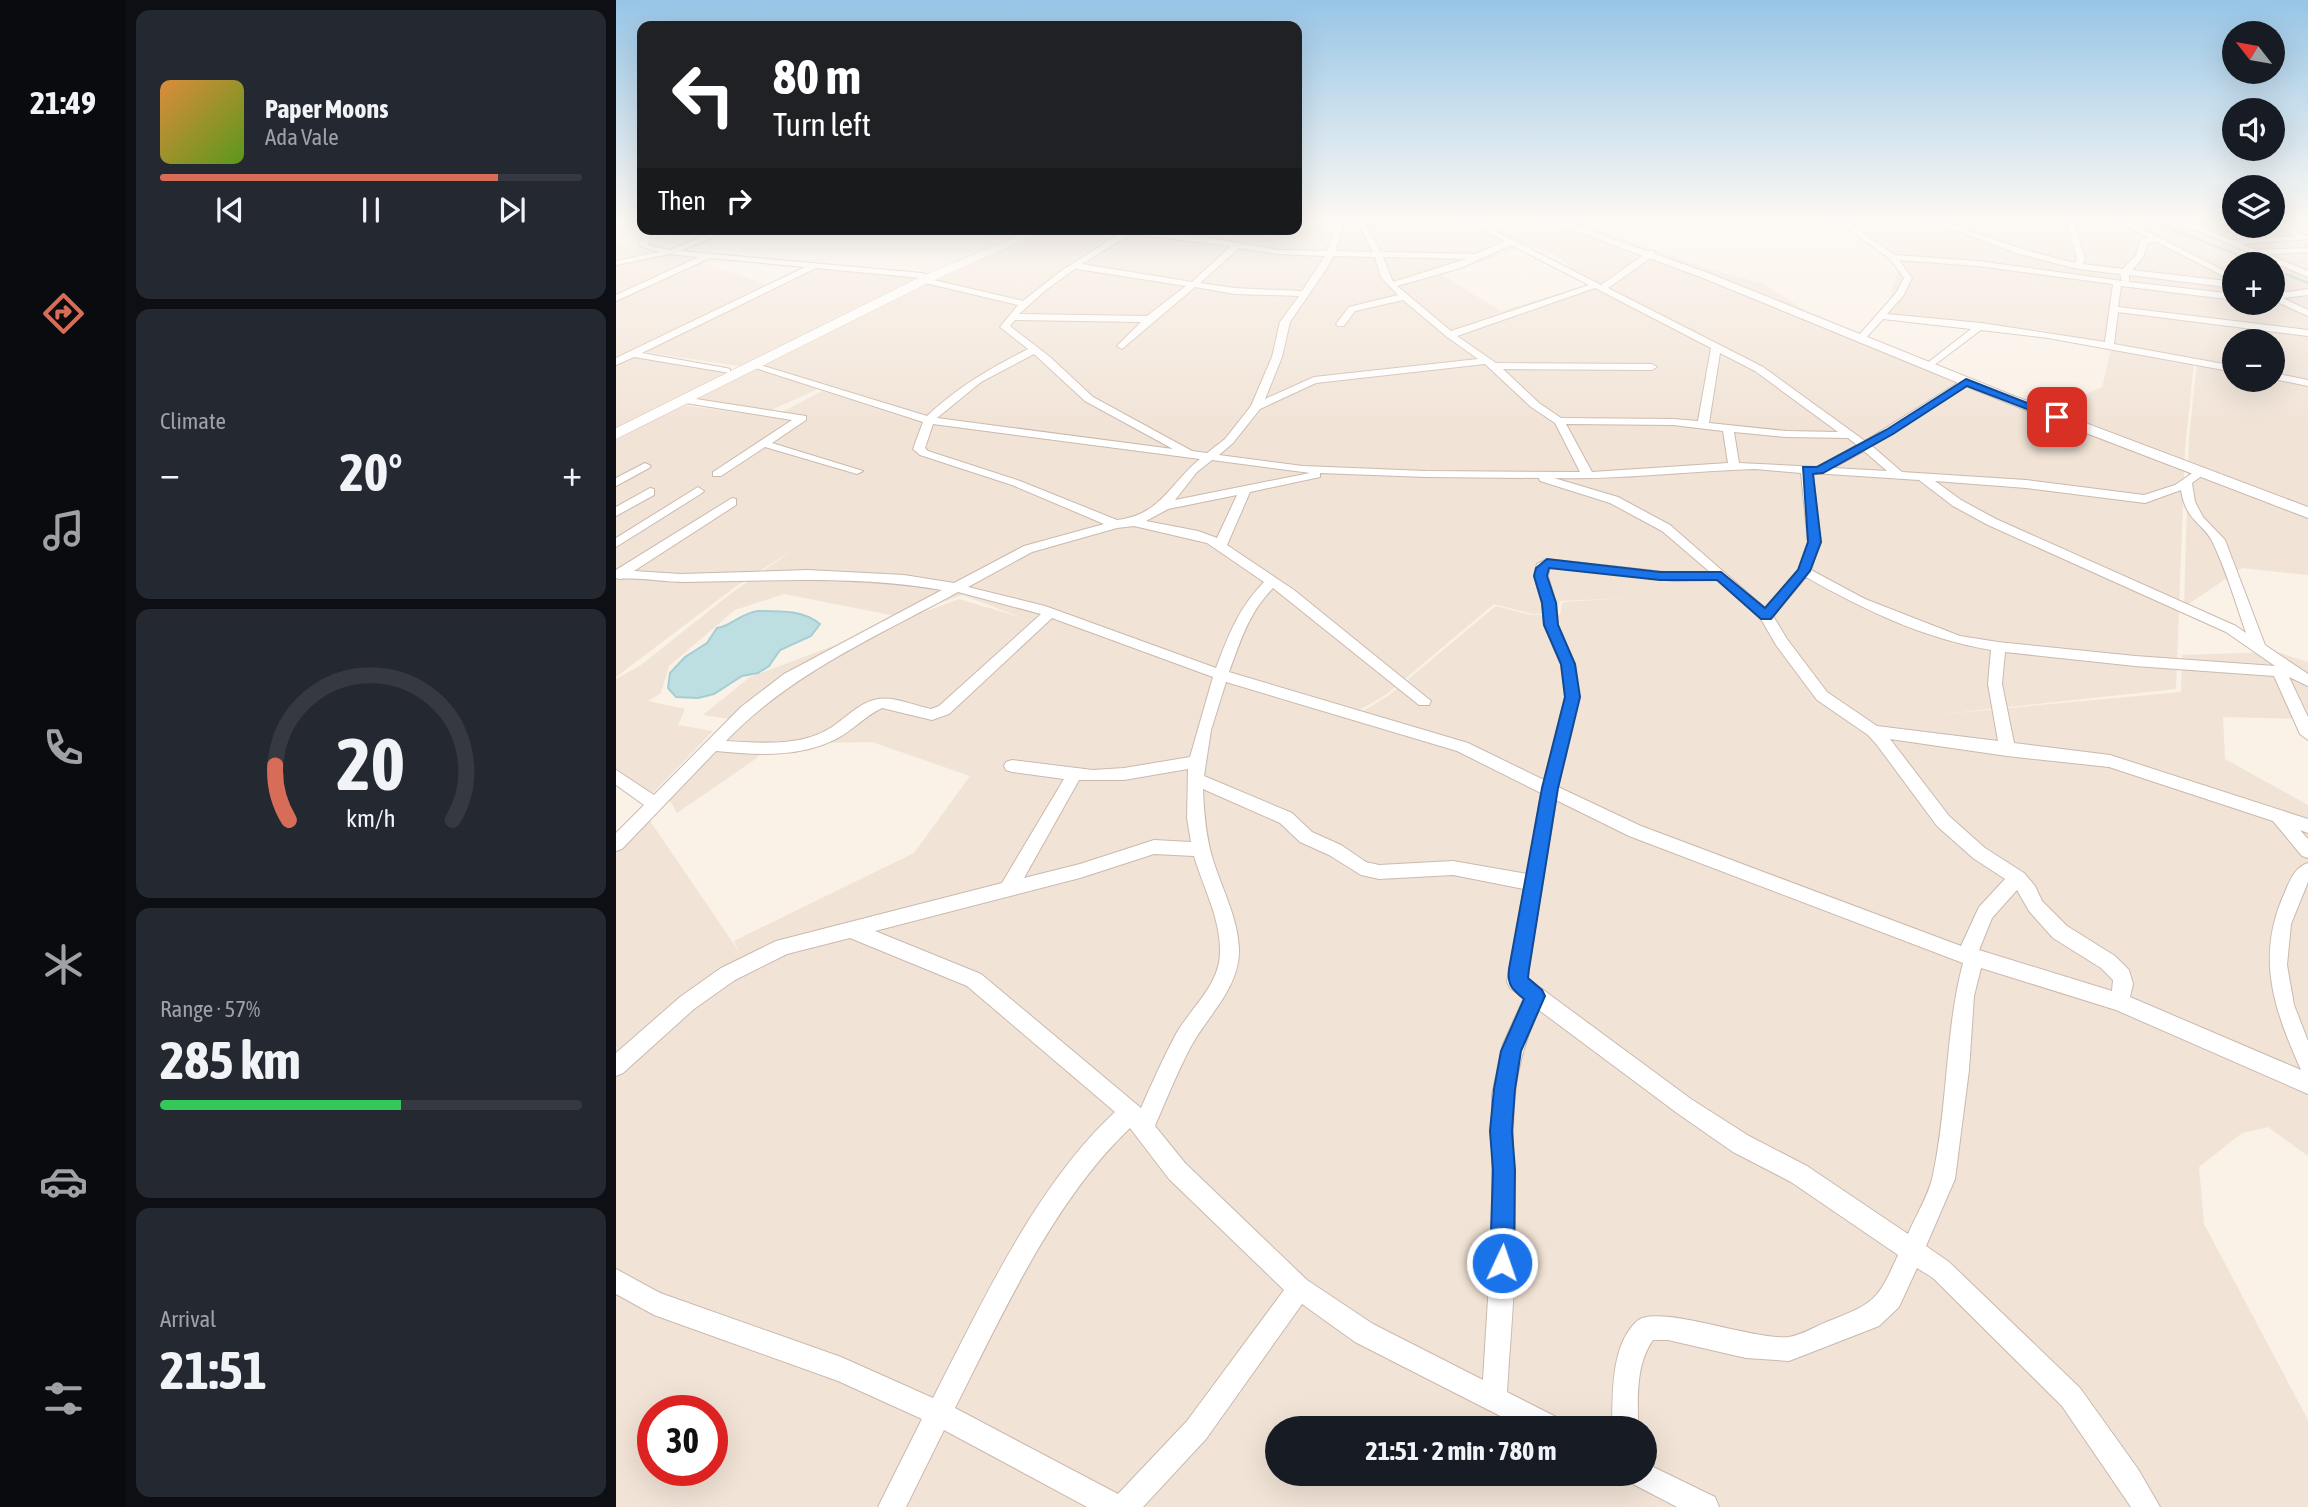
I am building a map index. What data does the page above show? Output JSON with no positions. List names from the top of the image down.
{
  "north": "top left",
  "page": {
    "tabs": "21:49",
    "map_buttons": ["+", "−"],
    "turn": ["80 m", "Turn left"],
    "song": ["Paper Moons", "Ada Vale"],
    "then": "Then",
    "tile": [
      "Climate",
      ["Range · 57%", "285 km"],
      ["Arrival", "21:51"]
    ],
    "heat": ["−", "20°", "+"],
    "limit": "30",
    "trip": "21:51 · 2 min · 780 m",
    "gauge": ["20", "km/h"]
  }
}
